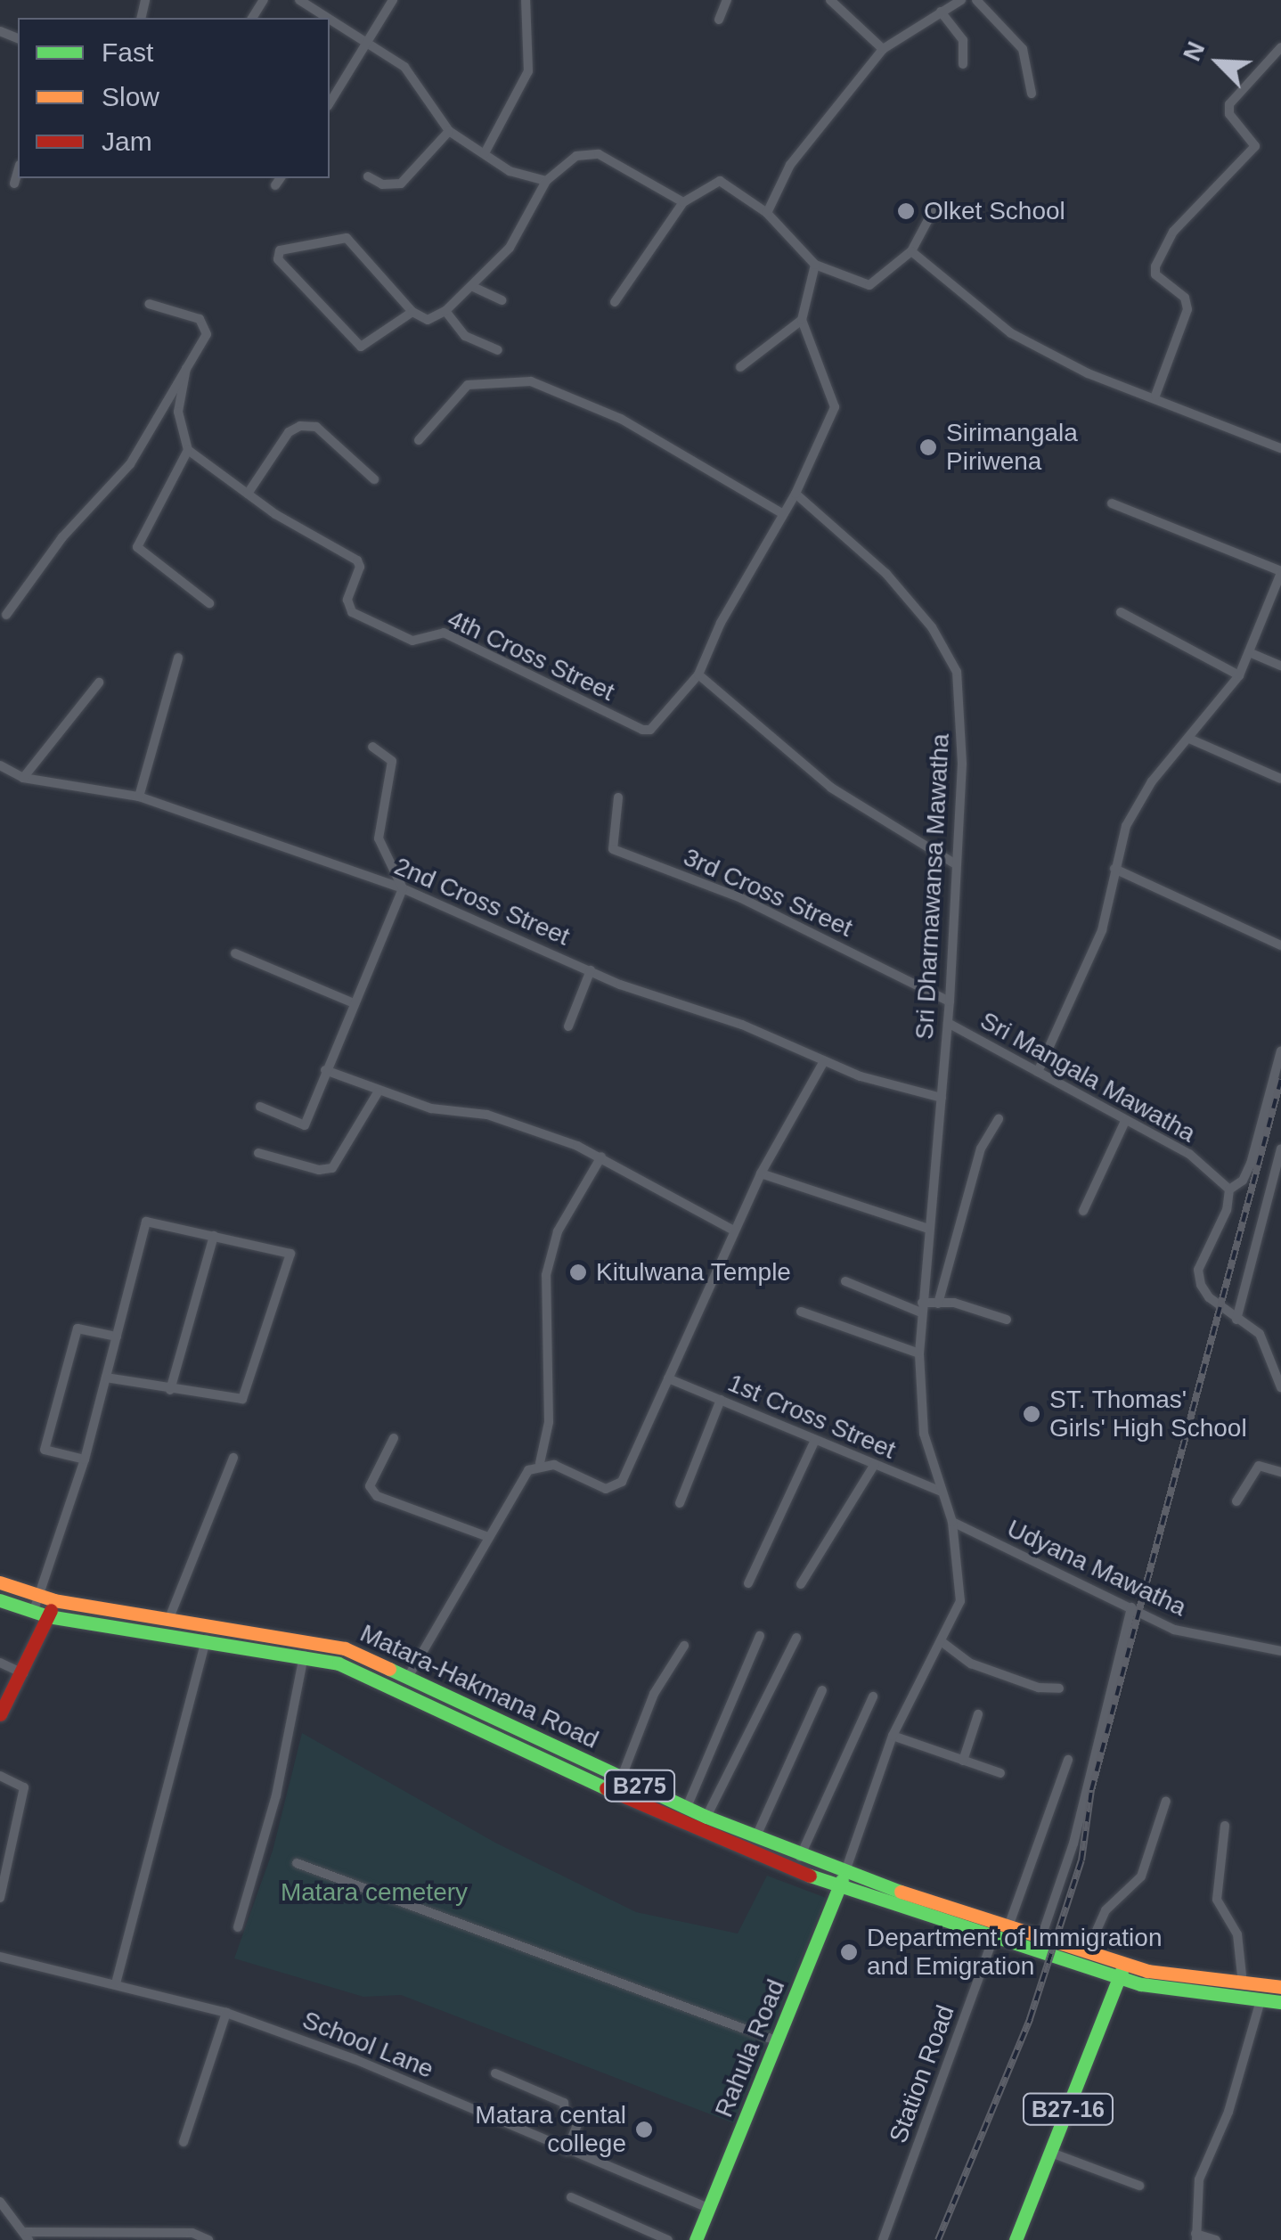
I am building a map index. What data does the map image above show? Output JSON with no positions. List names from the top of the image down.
{
  "streets": {
    "main road": [
      "Matara-Hakmana Road",
      "B275",
      "Rahula Road",
      "B27-16"
    ],
    "street": [
      "4th Cross Street",
      "Sri Dharmawansa Mawatha",
      "3rd Cross Street",
      "2nd Cross Street",
      "Sri Mangala Mawatha",
      "1st Cross Street",
      "Udyana Mawatha",
      "School Lane",
      "Station Road"
    ]
  },
  "crossings": [
    ["Sri Dharmawansa Mawatha", "3rd Cross Street"],
    ["Sri Dharmawansa Mawatha", "2nd Cross Street"],
    ["Sri Dharmawansa Mawatha", "Sri Mangala Mawatha"],
    ["Sri Dharmawansa Mawatha", "1st Cross Street"],
    ["Sri Dharmawansa Mawatha", "Udyana Mawatha"],
    ["Sri Dharmawansa Mawatha", "Matara-Hakmana Road"],
    ["Sri Dharmawansa Mawatha", "Rahula Road"],
    ["Matara-Hakmana Road", "Rahula Road"],
    ["Matara-Hakmana Road", "Station Road"],
    ["Matara-Hakmana Road", "B27-16"],
    ["School Lane", "Rahula Road"]
  ],
  "parks": ["Matara cemetery"],
  "places": [
    "Olket School",
    "Sirimangala Piriwena",
    "Kitulwana Temple",
    "ST. Thomas' Girls' High School",
    "Department of Immigration and Emigration",
    "Matara cental college"
  ],
  "legend": ["Fast", "Slow", "Jam"],
  "north": "top left"
}
